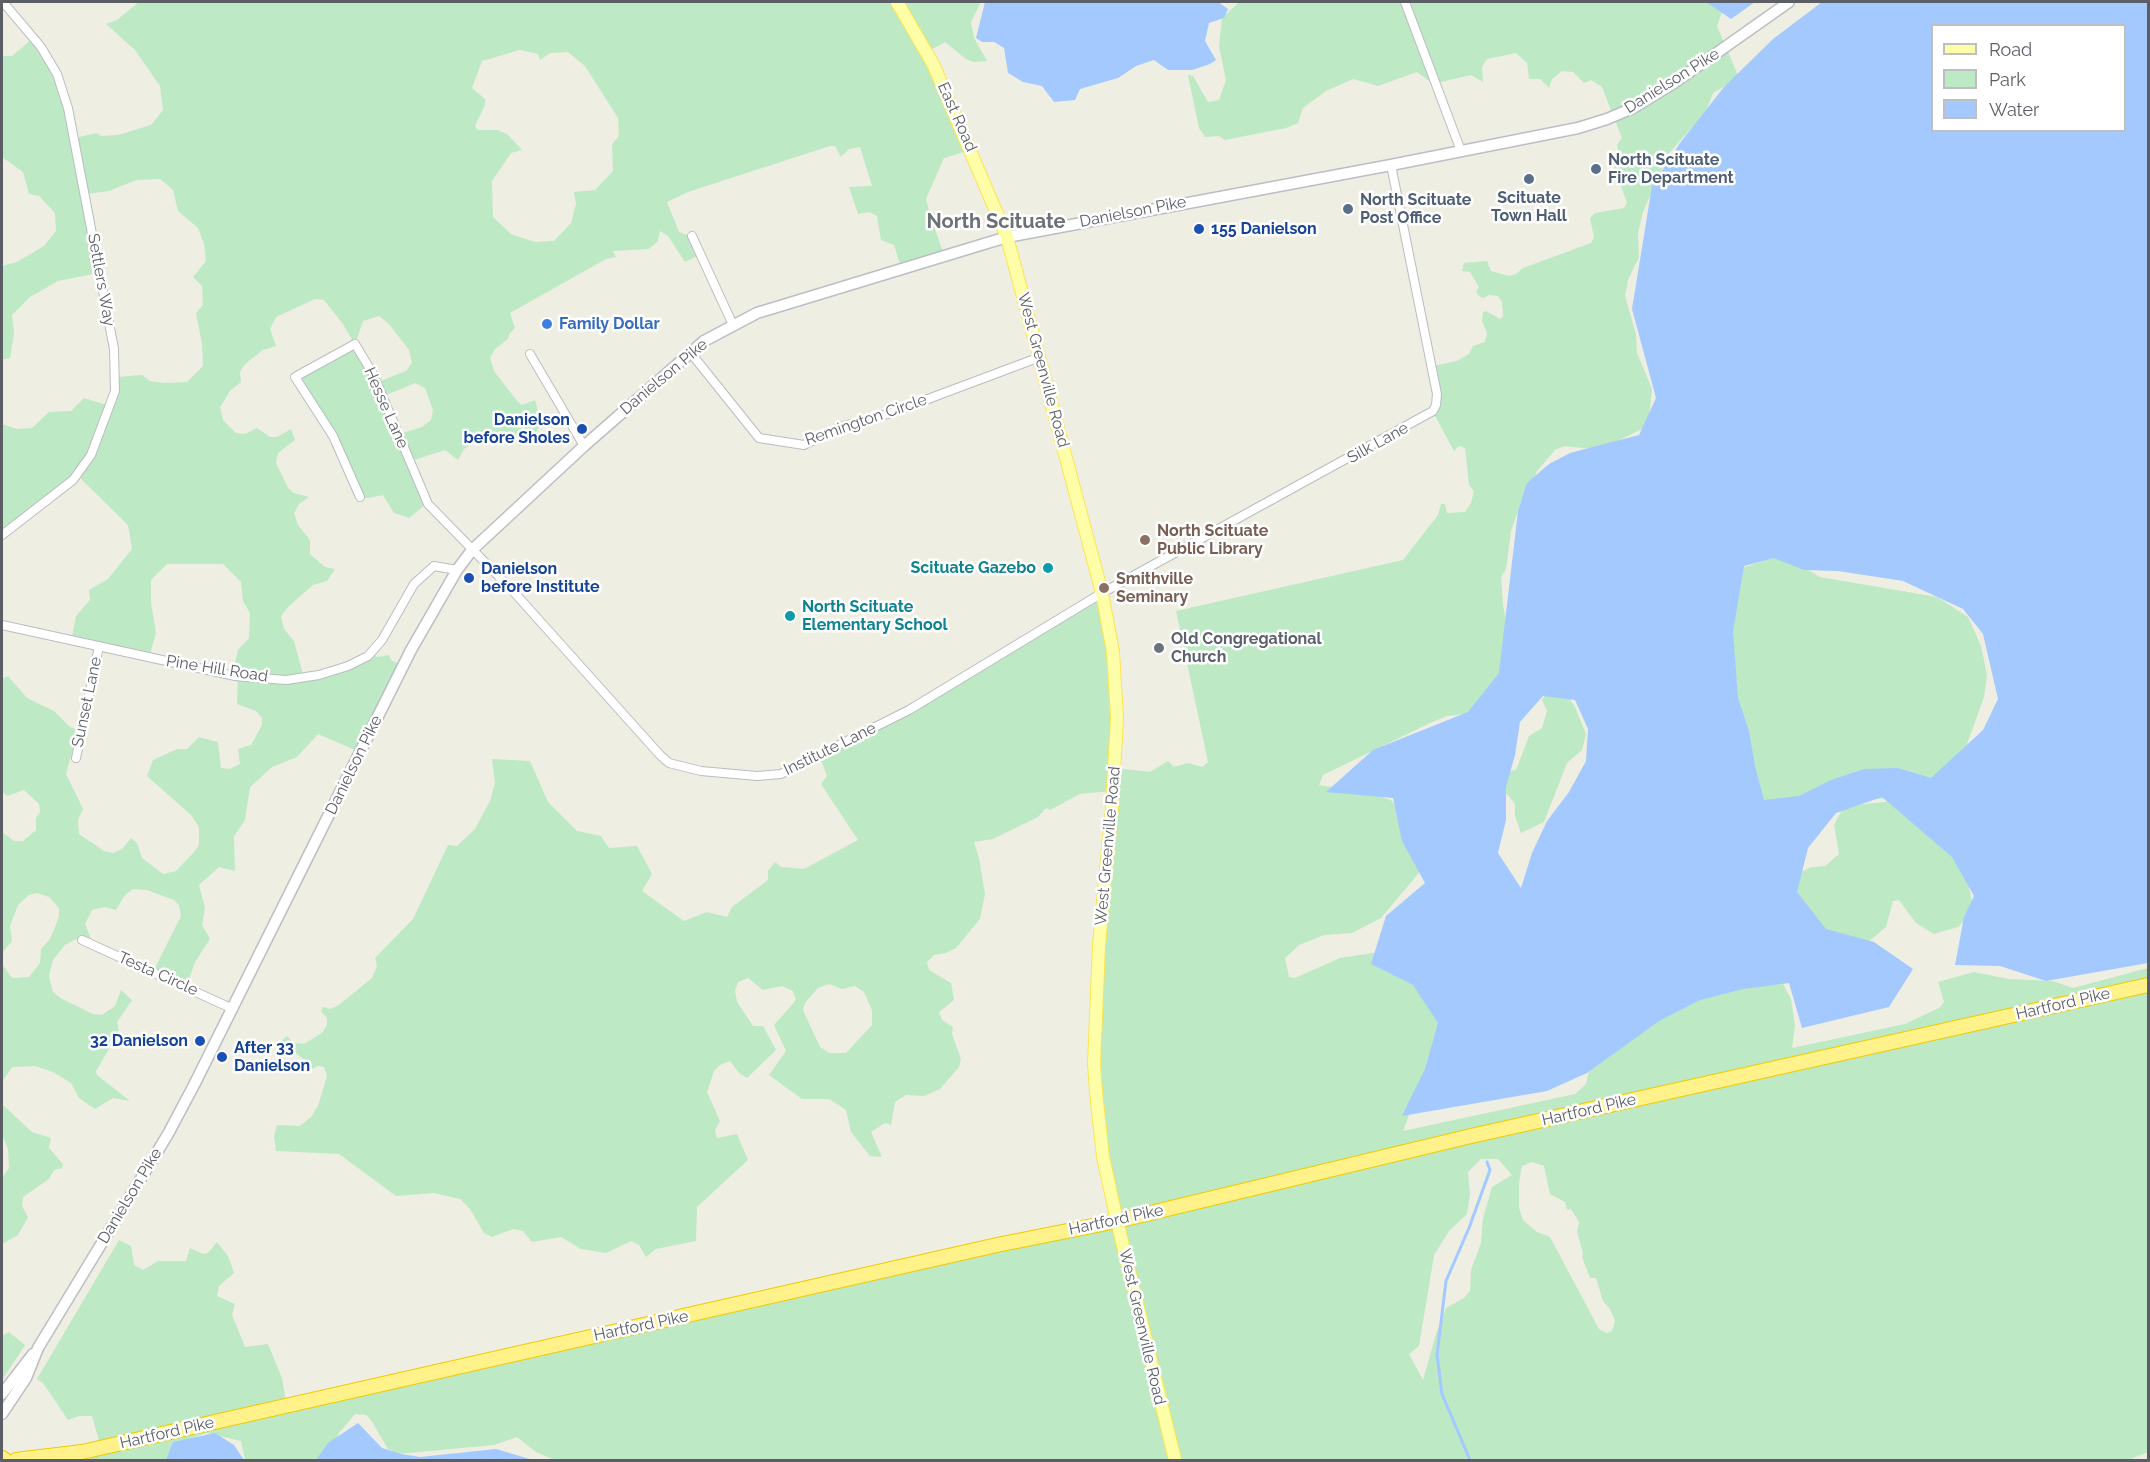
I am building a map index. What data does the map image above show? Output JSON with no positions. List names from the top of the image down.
{
  "streets": {
    "highway": ["Hartford Pike"],
    "main road": ["Danielson Pike", "East Road", "West Greenville Road"],
    "street": [
      "Settlers Way",
      "Hesse Lane",
      "Remington Circle",
      "Silk Lane",
      "Pine Hill Road",
      "Sunset Lane",
      "Institute Lane",
      "Testa Circle"
    ]
  },
  "crossings": [
    ["Danielson Pike", "East Road"],
    ["Danielson Pike", "West Greenville Road"],
    ["Danielson Pike", "Hesse Lane"],
    ["Danielson Pike", "Remington Circle"],
    ["Danielson Pike", "Silk Lane"],
    ["Danielson Pike", "Pine Hill Road"],
    ["Danielson Pike", "Institute Lane"],
    ["Danielson Pike", "Testa Circle"],
    ["East Road", "West Greenville Road"],
    ["West Greenville Road", "Remington Circle"],
    ["West Greenville Road", "Silk Lane"],
    ["West Greenville Road", "Institute Lane"],
    ["West Greenville Road", "Hartford Pike"],
    ["Hesse Lane", "Institute Lane"],
    ["Silk Lane", "Institute Lane"],
    ["Pine Hill Road", "Sunset Lane"]
  ],
  "districts": ["North Scituate"],
  "places": [
    "North Scituate Fire Department",
    "Scituate Town Hall",
    "North Scituate Post Office",
    "155 Danielson",
    "Family Dollar",
    "Danielson before Sholes",
    "North Scituate Public Library",
    "Scituate Gazebo",
    "Danielson before Institute",
    "Smithville Seminary",
    "North Scituate Elementary School",
    "Old Congregational Church",
    "32 Danielson",
    "After 33 Danielson"
  ],
  "legend": ["Road", "Park", "Water"]
}
